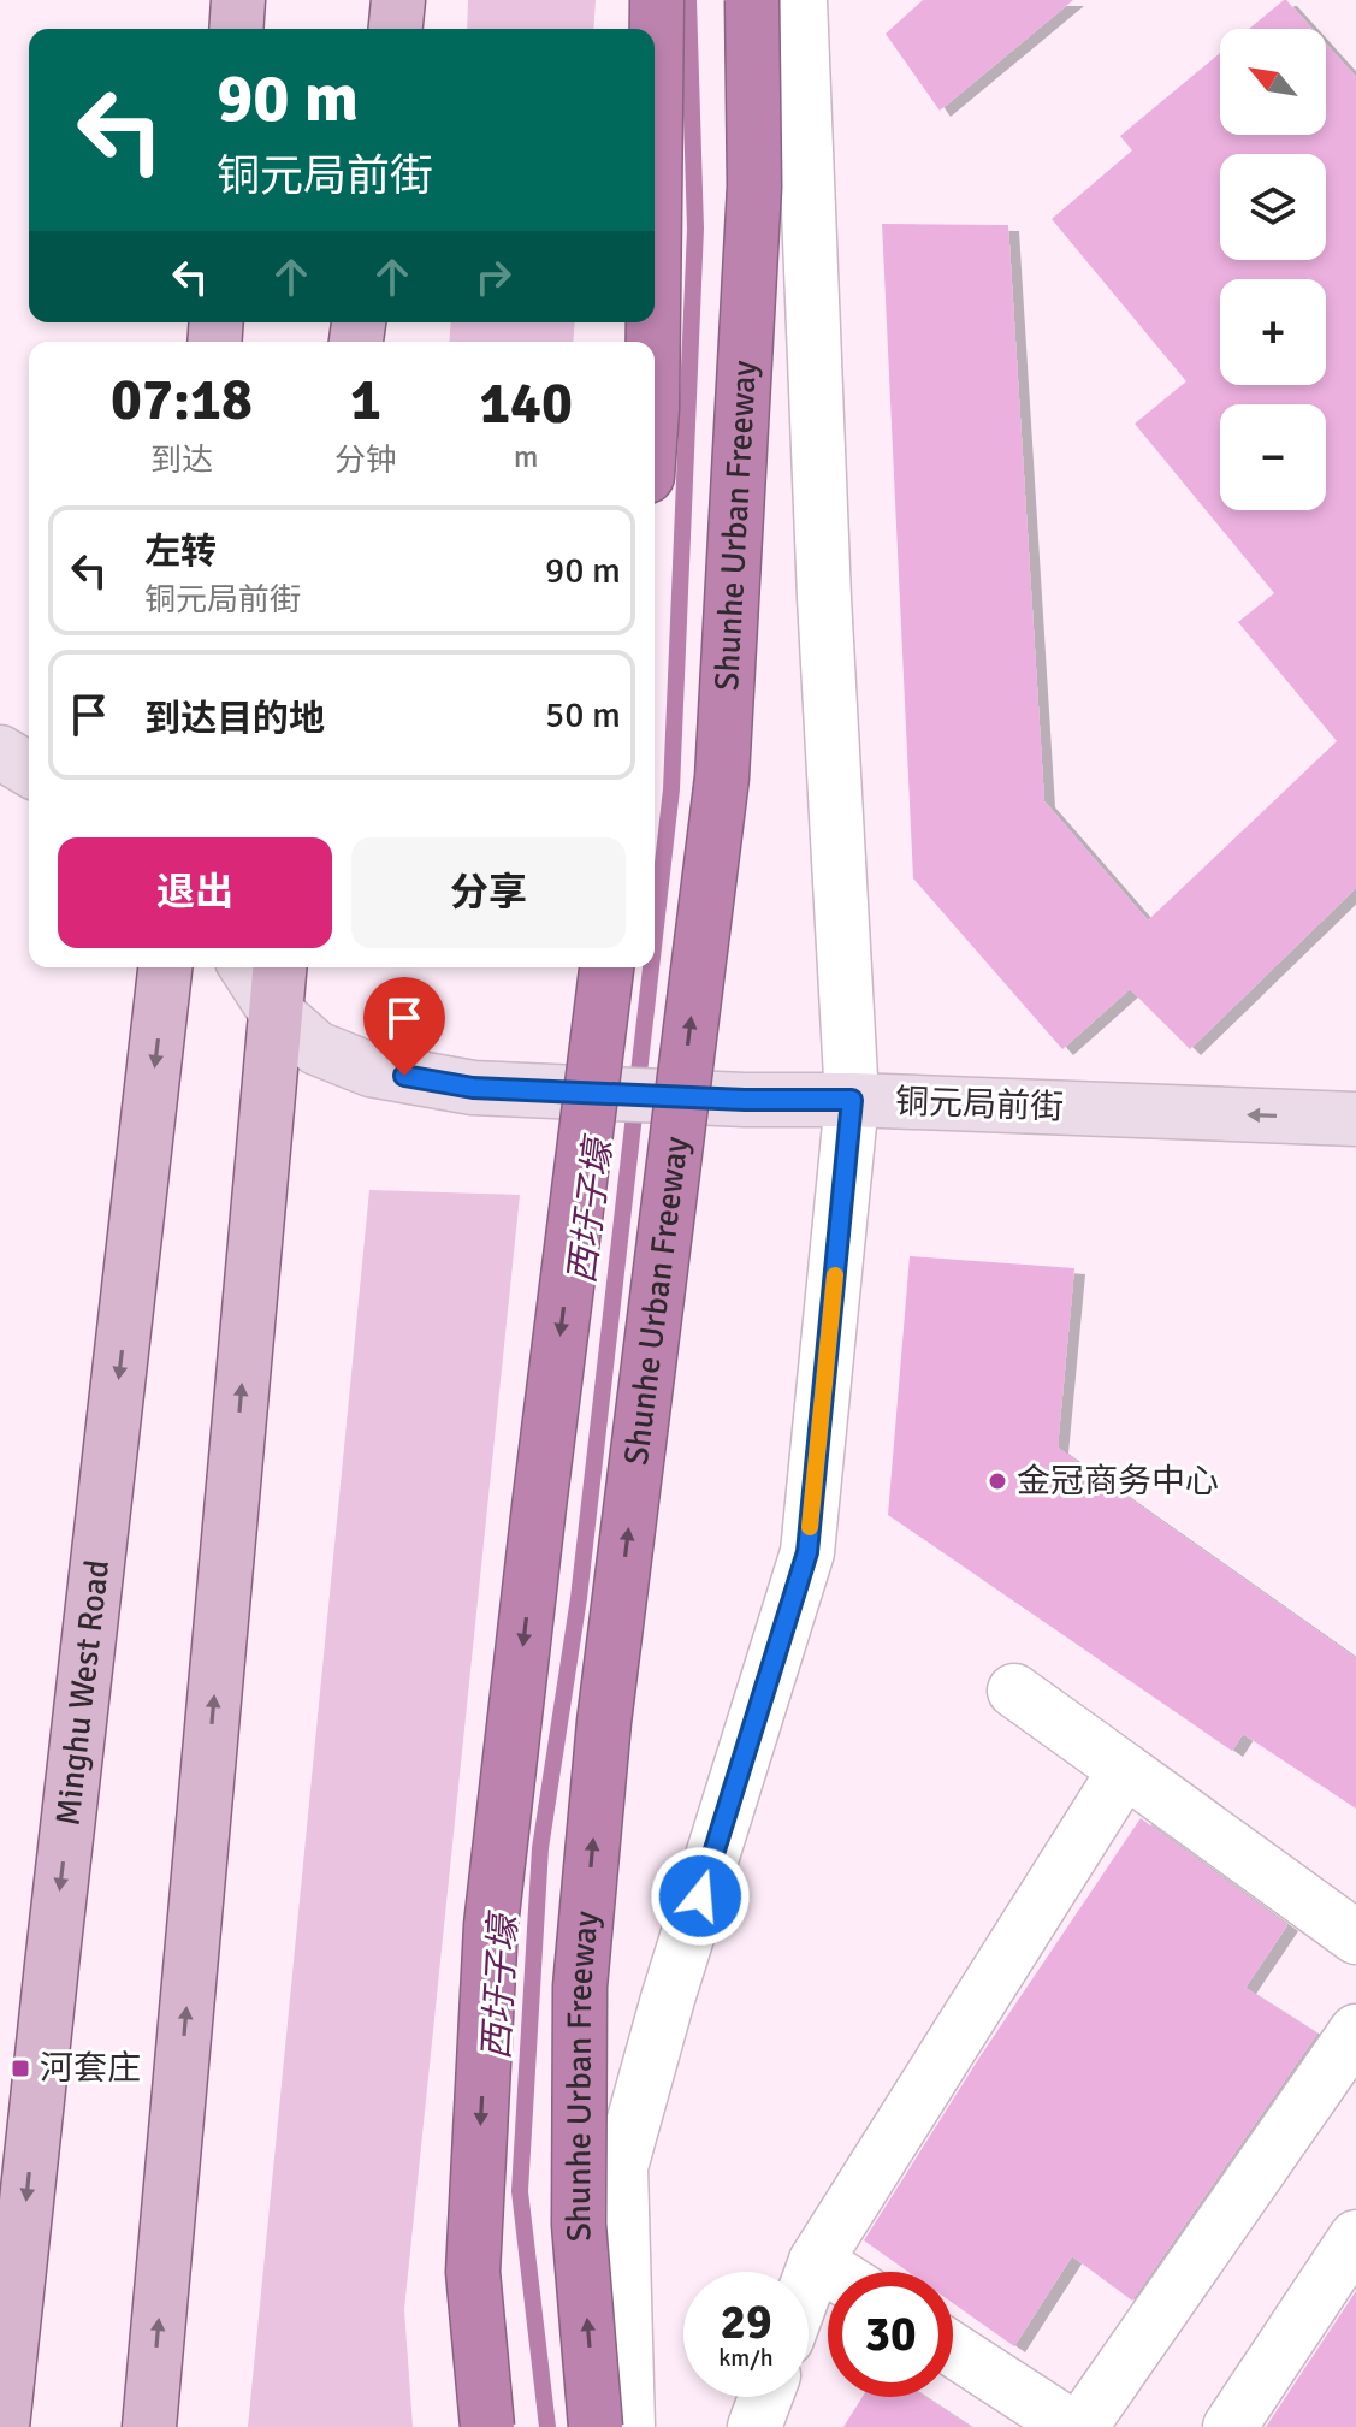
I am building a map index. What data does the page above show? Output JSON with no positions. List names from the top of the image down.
{
  "streets": {
    "highway": ["Shunhe Urban Freeway"],
    "main road": ["Minghu West Road"],
    "street": ["铜元局前街"]
  },
  "one_way": ["铜元局前街"],
  "water": ["西圩子壕"],
  "places": {
    "other": ["金冠商务中心"],
    "transit": ["河套庄"]
  },
  "north": "top left",
  "page": {
    "map_buttons": ["+", "−"],
    "turn": ["90 m", "铜元局前街"],
    "eta": [
      "07:18",
      "到达",
      "1",
      "分钟",
      "140",
      "m"
    ],
    "list": [
      {
        "name": "左转",
        "note": "铜元局前街",
        "value": "90 m"
      },
      {
        "name": "到达目的地",
        "value": "50 m"
      }
    ],
    "buttons": ["退出", "分享"],
    "speed": "29 km/h",
    "limit": "30"
  }
}
